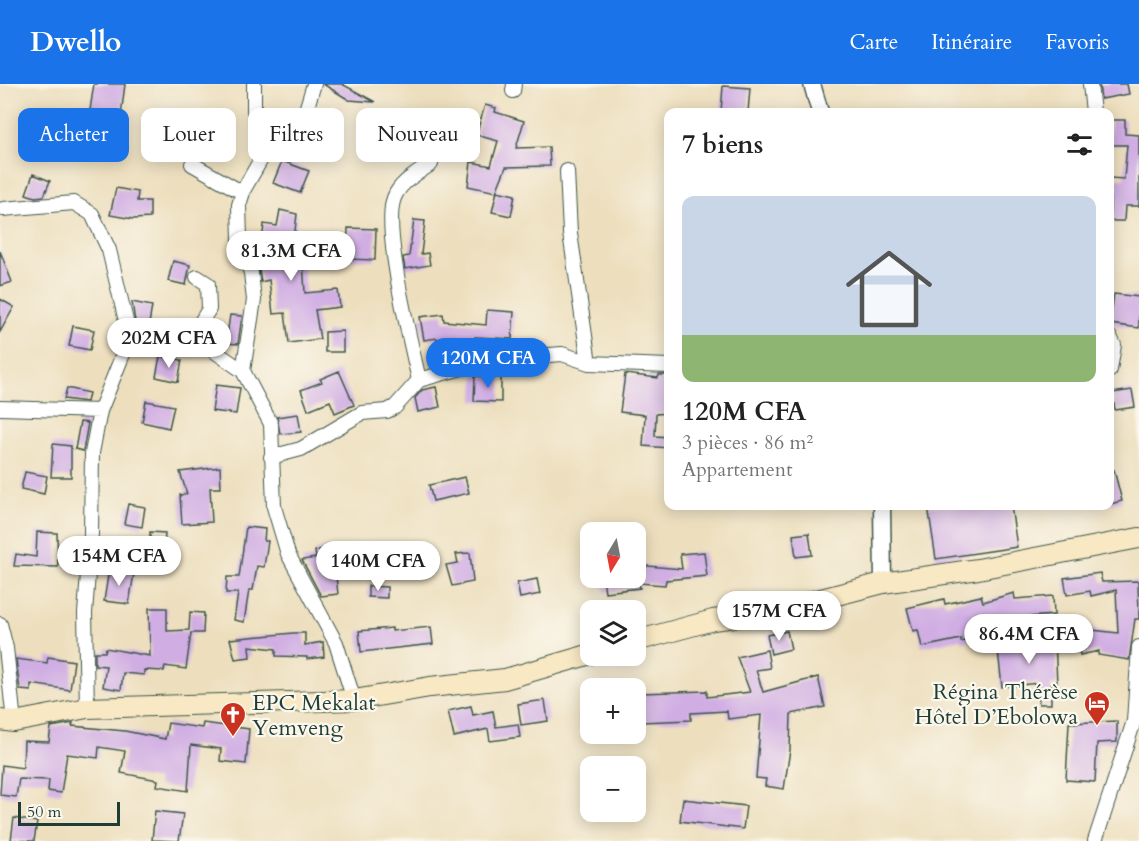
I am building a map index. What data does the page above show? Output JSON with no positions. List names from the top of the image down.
{
  "places": {
    "hotel": ["Régina Thérèse Hôtel D’Ebolowa"],
    "church": ["EPC Mekalat Yemveng"]
  },
  "scale_bar": "50 m",
  "north": "bottom",
  "page": {
    "header": "Dwello",
    "nav": ["Carte", "Itinéraire", "Favoris"],
    "chip": [
      "Acheter",
      "Louer",
      "Filtres",
      "Nouveau"
    ],
    "heading": "7 biens",
    "list": [
      {
        "name": "120M CFA",
        "note": "3 pièces · 86 m² · Appartement"
      }
    ],
    "price": [
      "81.3M CFA",
      "202M CFA",
      "120M CFA",
      "154M CFA",
      "140M CFA",
      "157M CFA",
      "86.4M CFA"
    ],
    "map_buttons": ["+", "−"],
    "scale": "50 m"
  }
}
